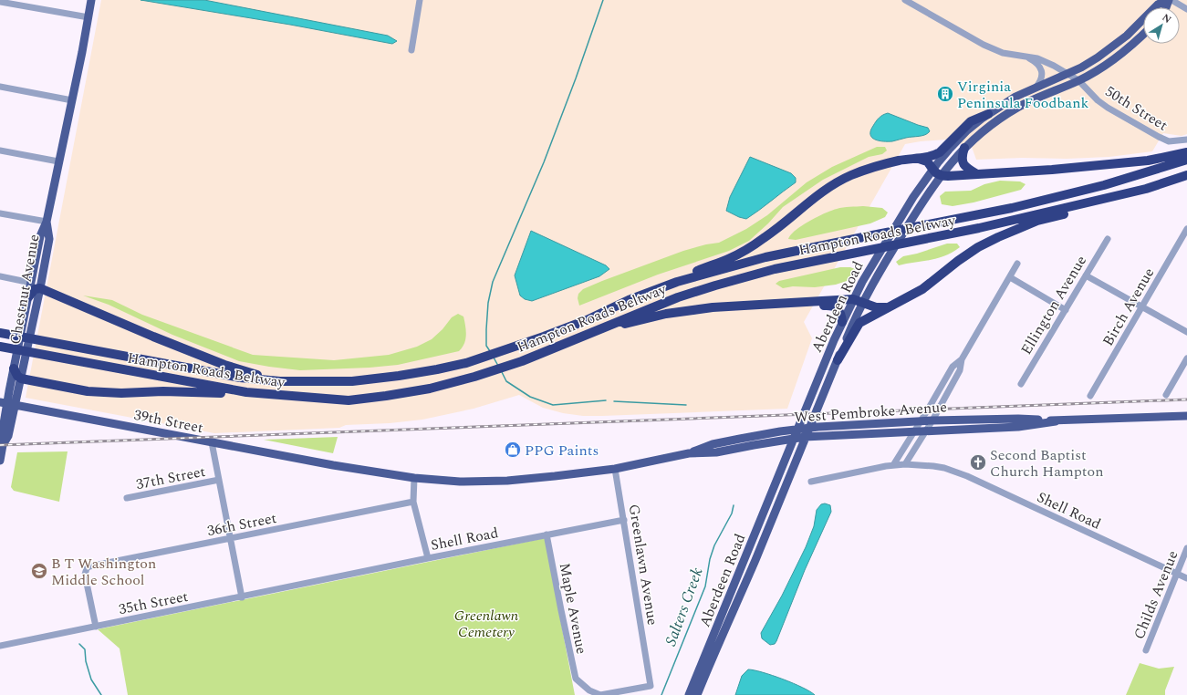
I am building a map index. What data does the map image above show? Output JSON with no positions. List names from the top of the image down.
{
  "streets": {
    "highway": ["Hampton Roads Beltway"],
    "main road": [
      "Chestnut Avenue",
      "Aberdeen Road",
      "West Pembroke Avenue",
      "39th Street"
    ],
    "street": [
      "50th Street",
      "Ellington Avenue",
      "Birch Avenue",
      "37th Street",
      "Shell Road",
      "36th Street",
      "Greenlawn Avenue",
      "Childs Avenue",
      "35th Street",
      "Maple Avenue"
    ]
  },
  "crossings": [
    ["50th Street", "Aberdeen Road"],
    ["Chestnut Avenue", "39th Street"],
    ["Aberdeen Road", "West Pembroke Avenue"],
    ["West Pembroke Avenue", "39th Street"],
    ["West Pembroke Avenue", "Greenlawn Avenue"],
    ["Shell Road", "Greenlawn Avenue"],
    ["Shell Road", "Childs Avenue"],
    ["Shell Road", "35th Street"],
    ["Shell Road", "Maple Avenue"],
    ["36th Street", "35th Street"],
    ["Greenlawn Avenue", "Maple Avenue"]
  ],
  "water": ["Salters Creek"],
  "parks": ["Greenlawn Cemetery"],
  "places": {
    "building": ["Virginia Peninsula Foodbank"],
    "shop": ["PPG Paints"],
    "church": ["Second Baptist Church Hampton"],
    "school or university": ["B T Washington Middle School"]
  },
  "north": "top right"
}
